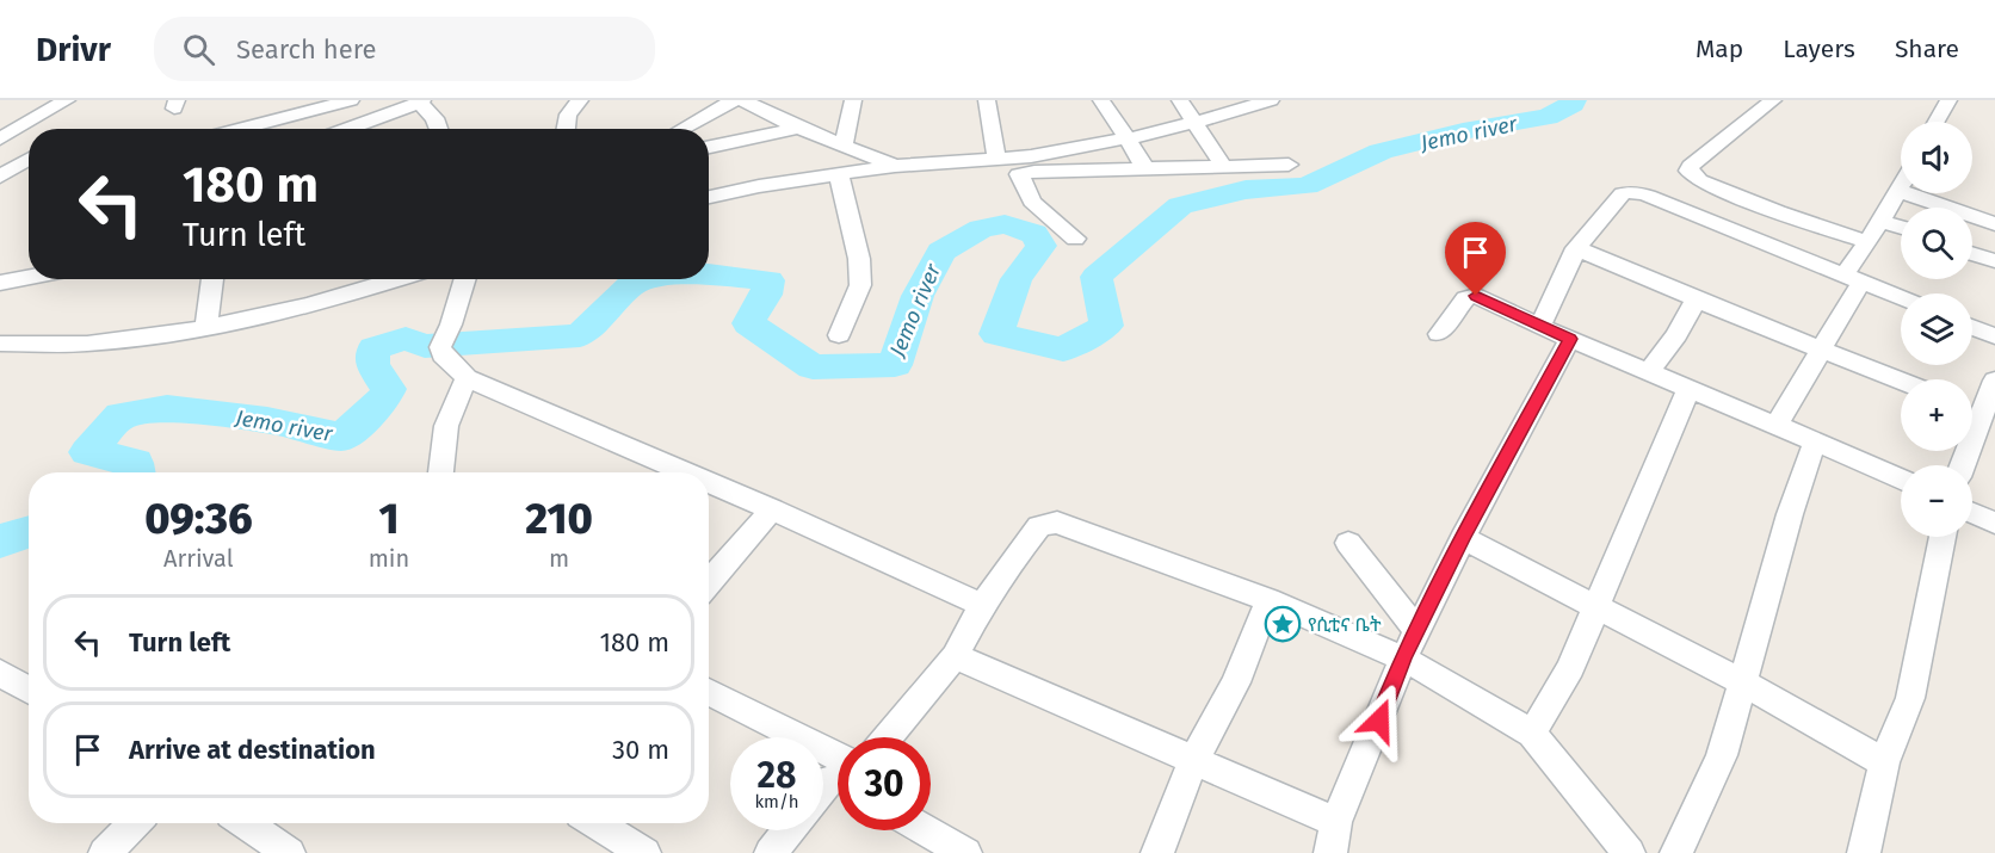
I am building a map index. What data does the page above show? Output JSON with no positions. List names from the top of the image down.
{
  "water": ["Jemo river"],
  "places": {
    "place": ["የሲቲና ቤት"]
  },
  "page": {
    "header": "Drivr",
    "search": "Search here",
    "nav": ["Map", "Layers", "Share"],
    "map_buttons": ["+", "−"],
    "turn": ["180 m", "Turn left"],
    "eta": [
      "09:36",
      "Arrival",
      "1",
      "min",
      "210",
      "m"
    ],
    "list": [
      {
        "name": "Turn left",
        "value": "180 m"
      },
      {
        "name": "Arrive at destination",
        "value": "30 m"
      }
    ],
    "speed": "28 km/h",
    "limit": "30"
  }
}
